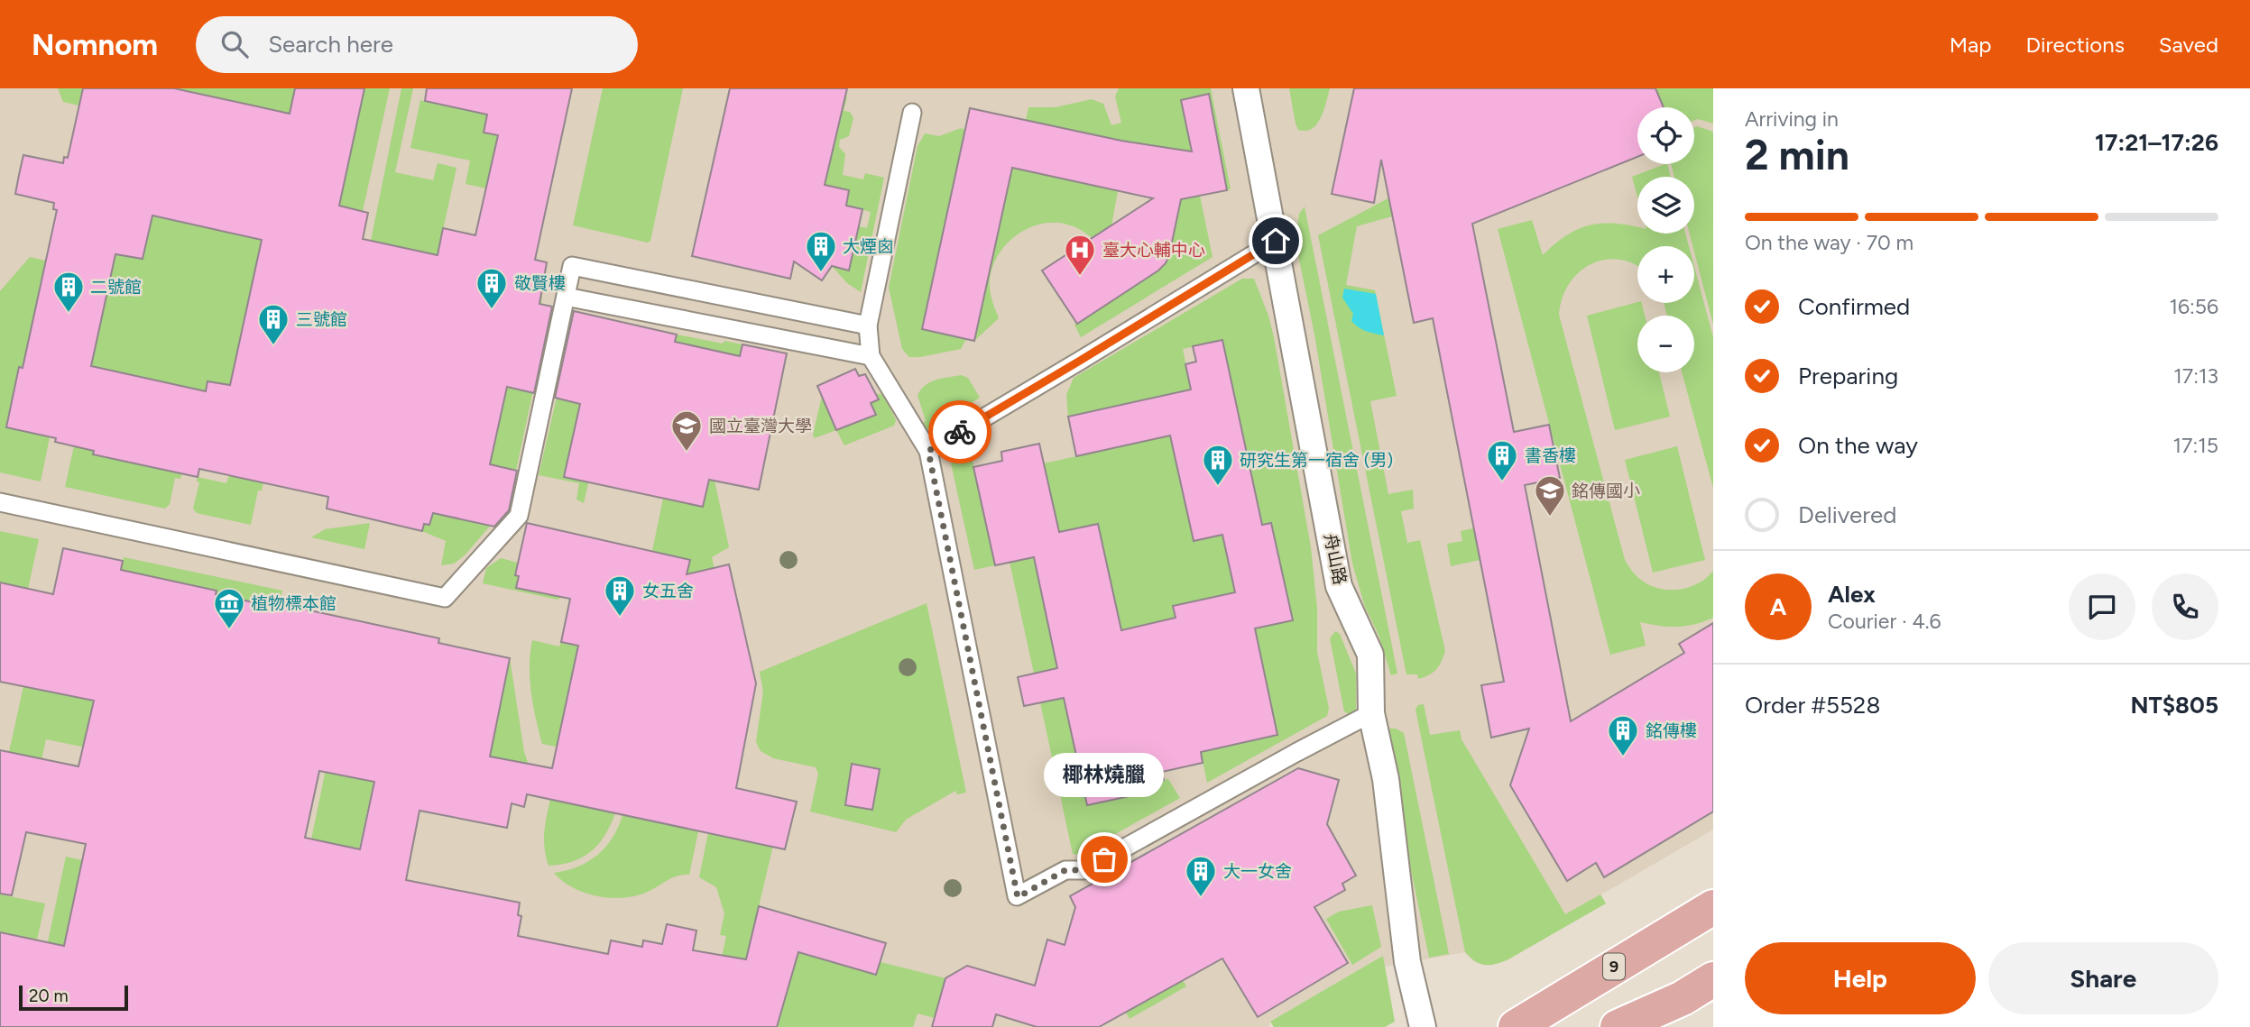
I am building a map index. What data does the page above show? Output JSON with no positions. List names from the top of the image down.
{
  "streets": {
    "main road": ["9"],
    "street": ["舟山路"]
  },
  "places": {
    "building": [
      "大煙囪",
      "敬賢樓",
      "二號館",
      "三號館",
      "書香樓",
      "研究生第一宿舍 (男)",
      "女五舍",
      "銘傳樓",
      "大一女舍"
    ],
    "hospital": ["臺大心輔中心"],
    "school or university": ["國立臺灣大學", "銘傳國小"],
    "museum": ["植物標本館"],
    "other": ["椰林燒臘"]
  },
  "scale_bar": "20 m",
  "page": {
    "header": "Nomnom",
    "search": "Search here",
    "nav": ["Map", "Directions", "Saved"],
    "heading": ["2 min", "Arriving in", "17:21–17:26"],
    "panel": [
      "Alex",
      "Courier · 4.6",
      "Order #5528",
      "NT$805"
    ],
    "map_buttons": ["+", "−"],
    "bar": "On the way · 70 m",
    "list": [
      ["Confirmed", "16:56"],
      ["Preparing", "17:13"],
      ["On the way", "17:15"],
      "Delivered"
    ],
    "round": "A",
    "bubble": "椰林燒臘",
    "buttons": ["Help", "Share"],
    "scale": "20 m"
  }
}
